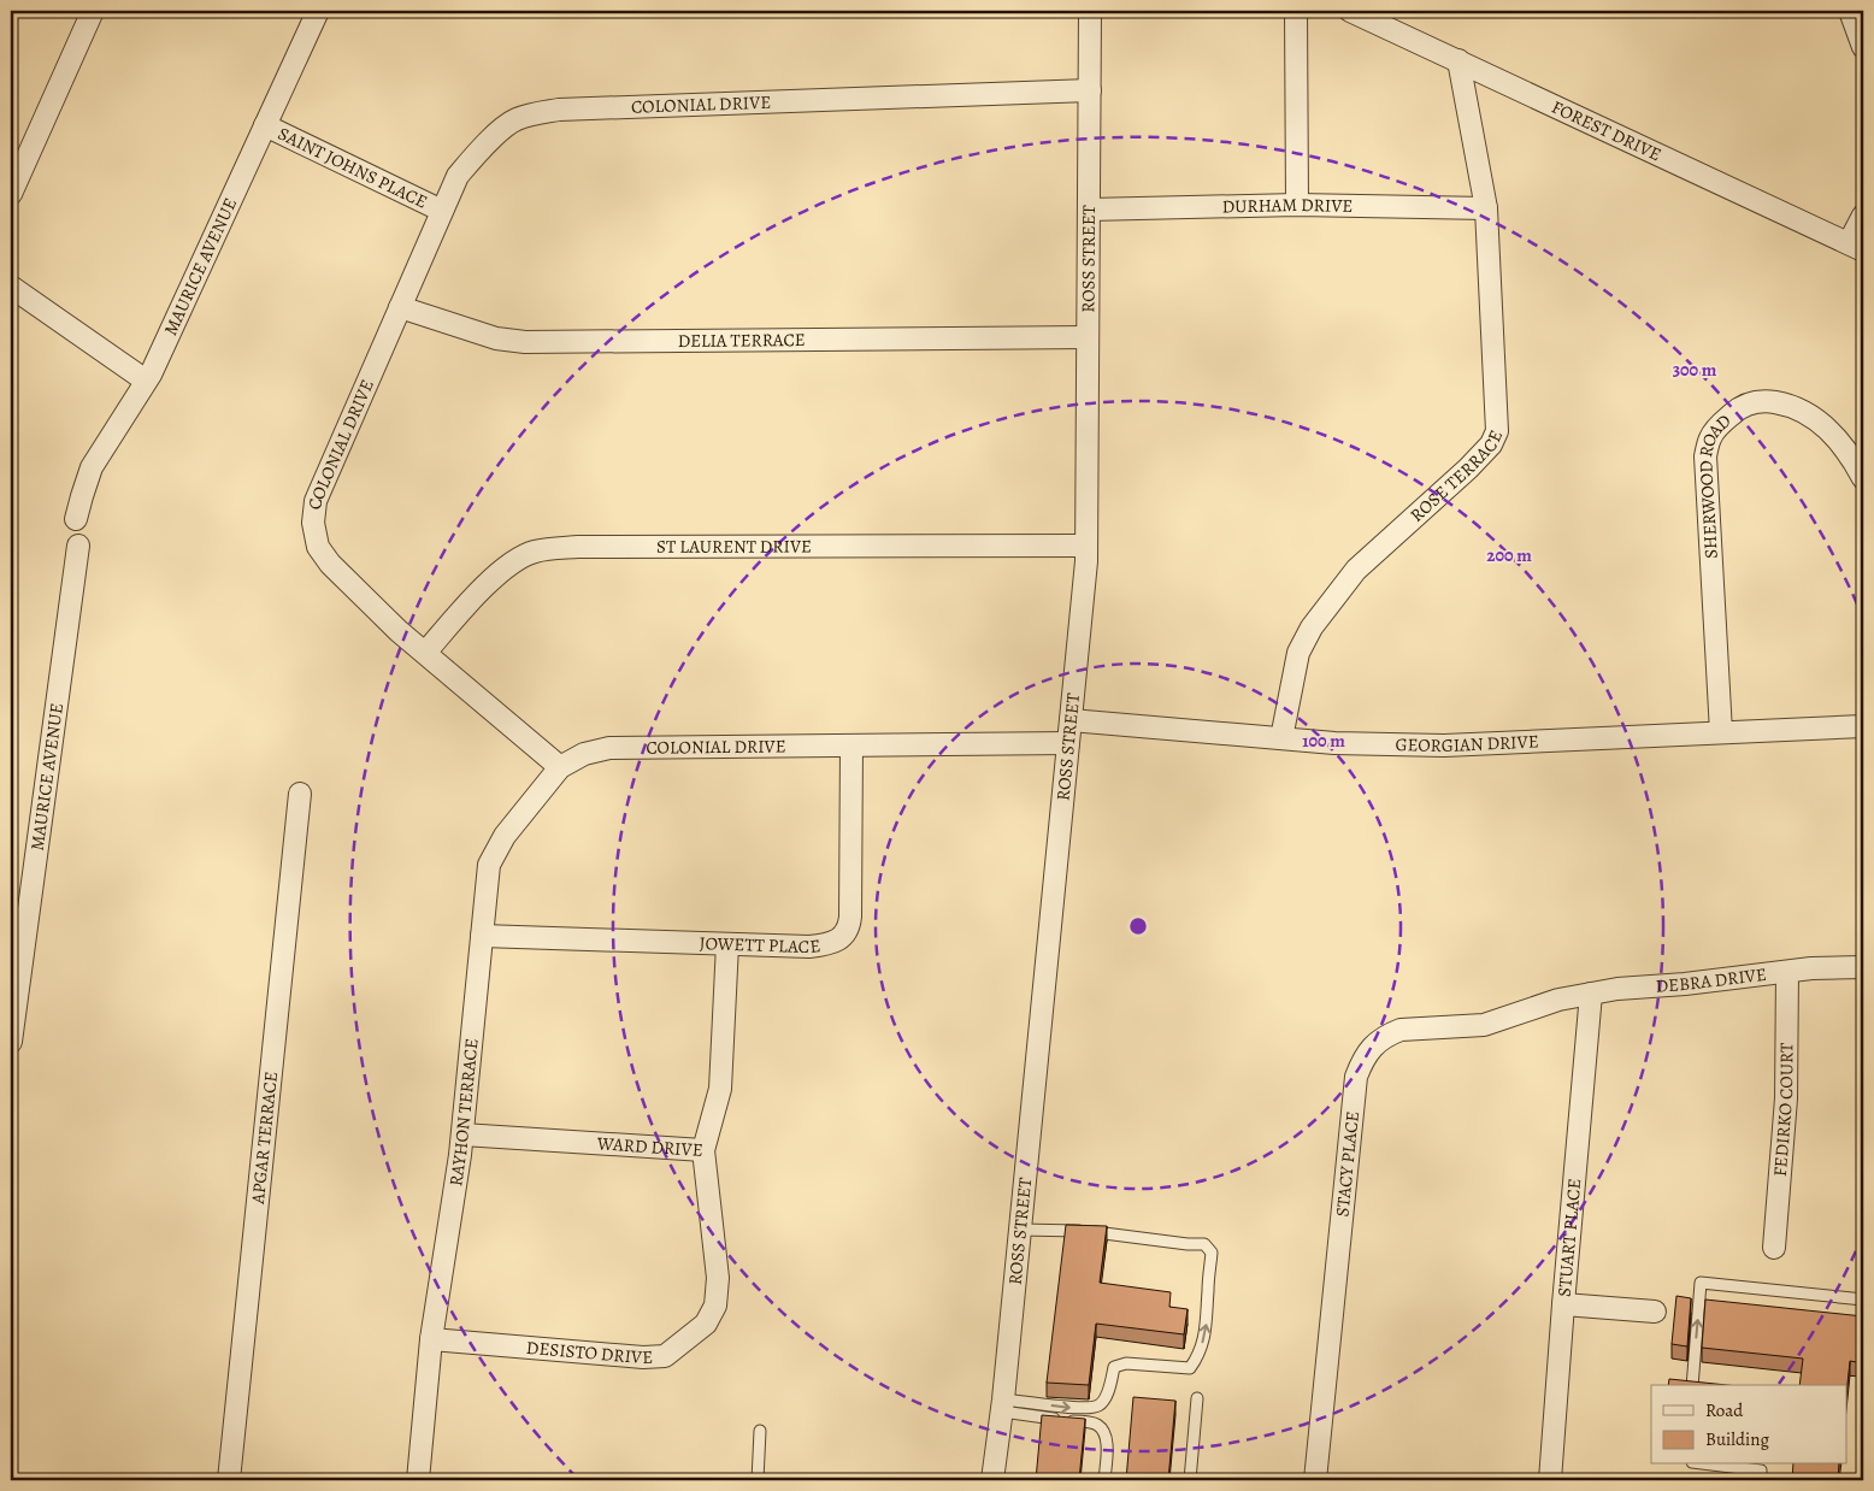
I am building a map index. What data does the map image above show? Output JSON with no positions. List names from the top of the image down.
{
  "streets": {
    "street": [
      "COLONIAL DRIVE",
      "FOREST DRIVE",
      "SAINT JOHNS PLACE",
      "DURHAM DRIVE",
      "ROSS STREET",
      "MAURICE AVENUE",
      "DELIA TERRACE",
      "ROSE TERRACE",
      "SHERWOOD ROAD",
      "ST LAURENT DRIVE",
      "GEORGIAN DRIVE",
      "JOWETT PLACE",
      "DEBRA DRIVE",
      "FEDIRKO COURT",
      "RAYHON TERRACE",
      "APGAR TERRACE",
      "WARD DRIVE",
      "STACY PLACE",
      "STUART PLACE",
      "DESISTO DRIVE"
    ]
  },
  "crossings": [
    ["COLONIAL DRIVE", "SAINT JOHNS PLACE"],
    ["COLONIAL DRIVE", "ROSS STREET"],
    ["COLONIAL DRIVE", "DELIA TERRACE"],
    ["COLONIAL DRIVE", "ST LAURENT DRIVE"],
    ["COLONIAL DRIVE", "JOWETT PLACE"],
    ["COLONIAL DRIVE", "RAYHON TERRACE"],
    ["FOREST DRIVE", "ROSE TERRACE"],
    ["SAINT JOHNS PLACE", "MAURICE AVENUE"],
    ["DURHAM DRIVE", "ROSS STREET"],
    ["DURHAM DRIVE", "ROSE TERRACE"],
    ["ROSS STREET", "DELIA TERRACE"],
    ["ROSS STREET", "ST LAURENT DRIVE"],
    ["ROSS STREET", "GEORGIAN DRIVE"],
    ["ROSE TERRACE", "GEORGIAN DRIVE"],
    ["SHERWOOD ROAD", "GEORGIAN DRIVE"],
    ["JOWETT PLACE", "RAYHON TERRACE"],
    ["JOWETT PLACE", "WARD DRIVE"],
    ["DEBRA DRIVE", "FEDIRKO COURT"],
    ["DEBRA DRIVE", "STACY PLACE"],
    ["DEBRA DRIVE", "STUART PLACE"],
    ["RAYHON TERRACE", "WARD DRIVE"],
    ["RAYHON TERRACE", "DESISTO DRIVE"],
    ["WARD DRIVE", "DESISTO DRIVE"]
  ],
  "legend": ["Road", "Building"],
  "rings": ["300 m", "200 m", "100 m"]
}
